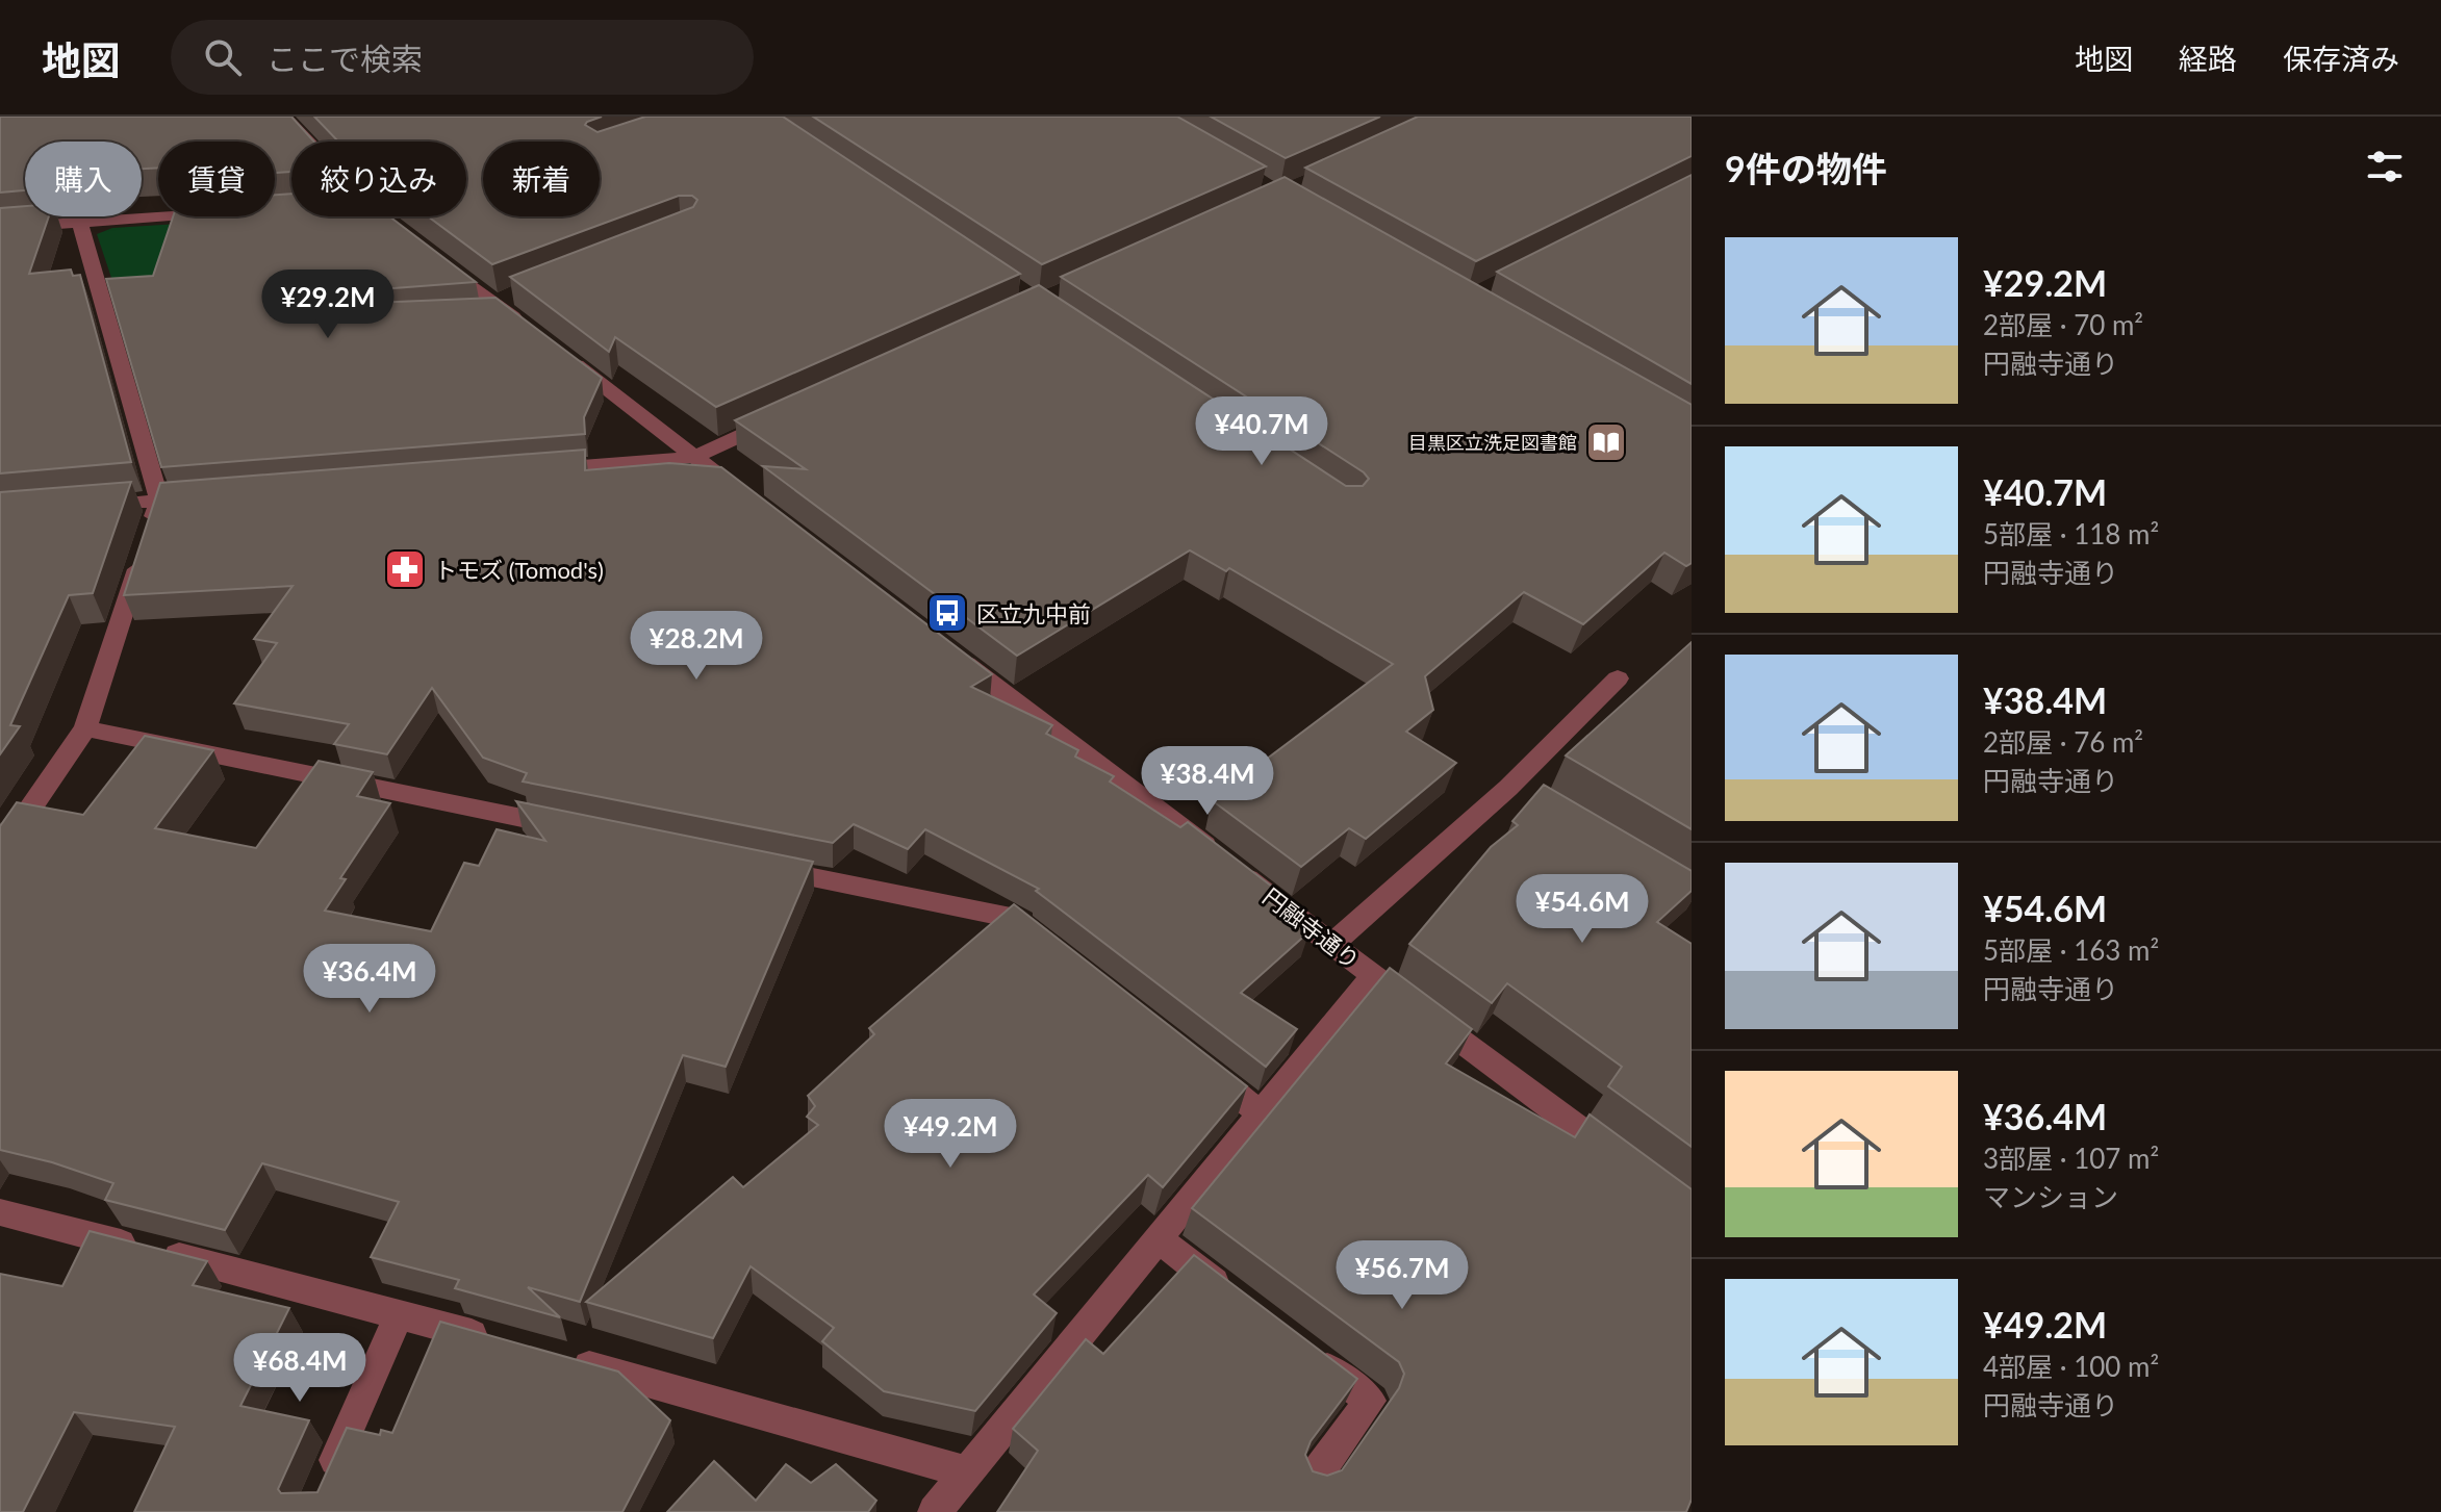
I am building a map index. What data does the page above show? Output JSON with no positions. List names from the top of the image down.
{
  "streets": {
    "street": ["円融寺通り"]
  },
  "places": {
    "library": ["目黒区立洗足図書館"],
    "pharmacy": ["トモズ (Tomod's)"],
    "bus stop": ["区立九中前"]
  },
  "page": {
    "header": "地図",
    "search": "ここで検索",
    "nav": ["地図", "経路", "保存済み"],
    "heading": "9件の物件",
    "chip": [
      "購入",
      "賃貸",
      "絞り込み",
      "新着"
    ],
    "list": [
      {
        "name": "¥29.2M",
        "note": "2部屋 · 70 m² · 円融寺通り"
      },
      {
        "name": "¥40.7M",
        "note": "5部屋 · 118 m² · 円融寺通り"
      },
      {
        "name": "¥38.4M",
        "note": "2部屋 · 76 m² · 円融寺通り"
      },
      {
        "name": "¥54.6M",
        "note": "5部屋 · 163 m² · 円融寺通り"
      },
      {
        "name": "¥36.4M",
        "note": "3部屋 · 107 m² · マンション"
      },
      {
        "name": "¥49.2M",
        "note": "4部屋 · 100 m² · 円融寺通り"
      }
    ],
    "price": [
      "¥29.2M",
      "¥40.7M",
      "¥28.2M",
      "¥38.4M",
      "¥54.6M",
      "¥36.4M",
      "¥49.2M",
      "¥56.7M",
      "¥68.4M"
    ]
  }
}
